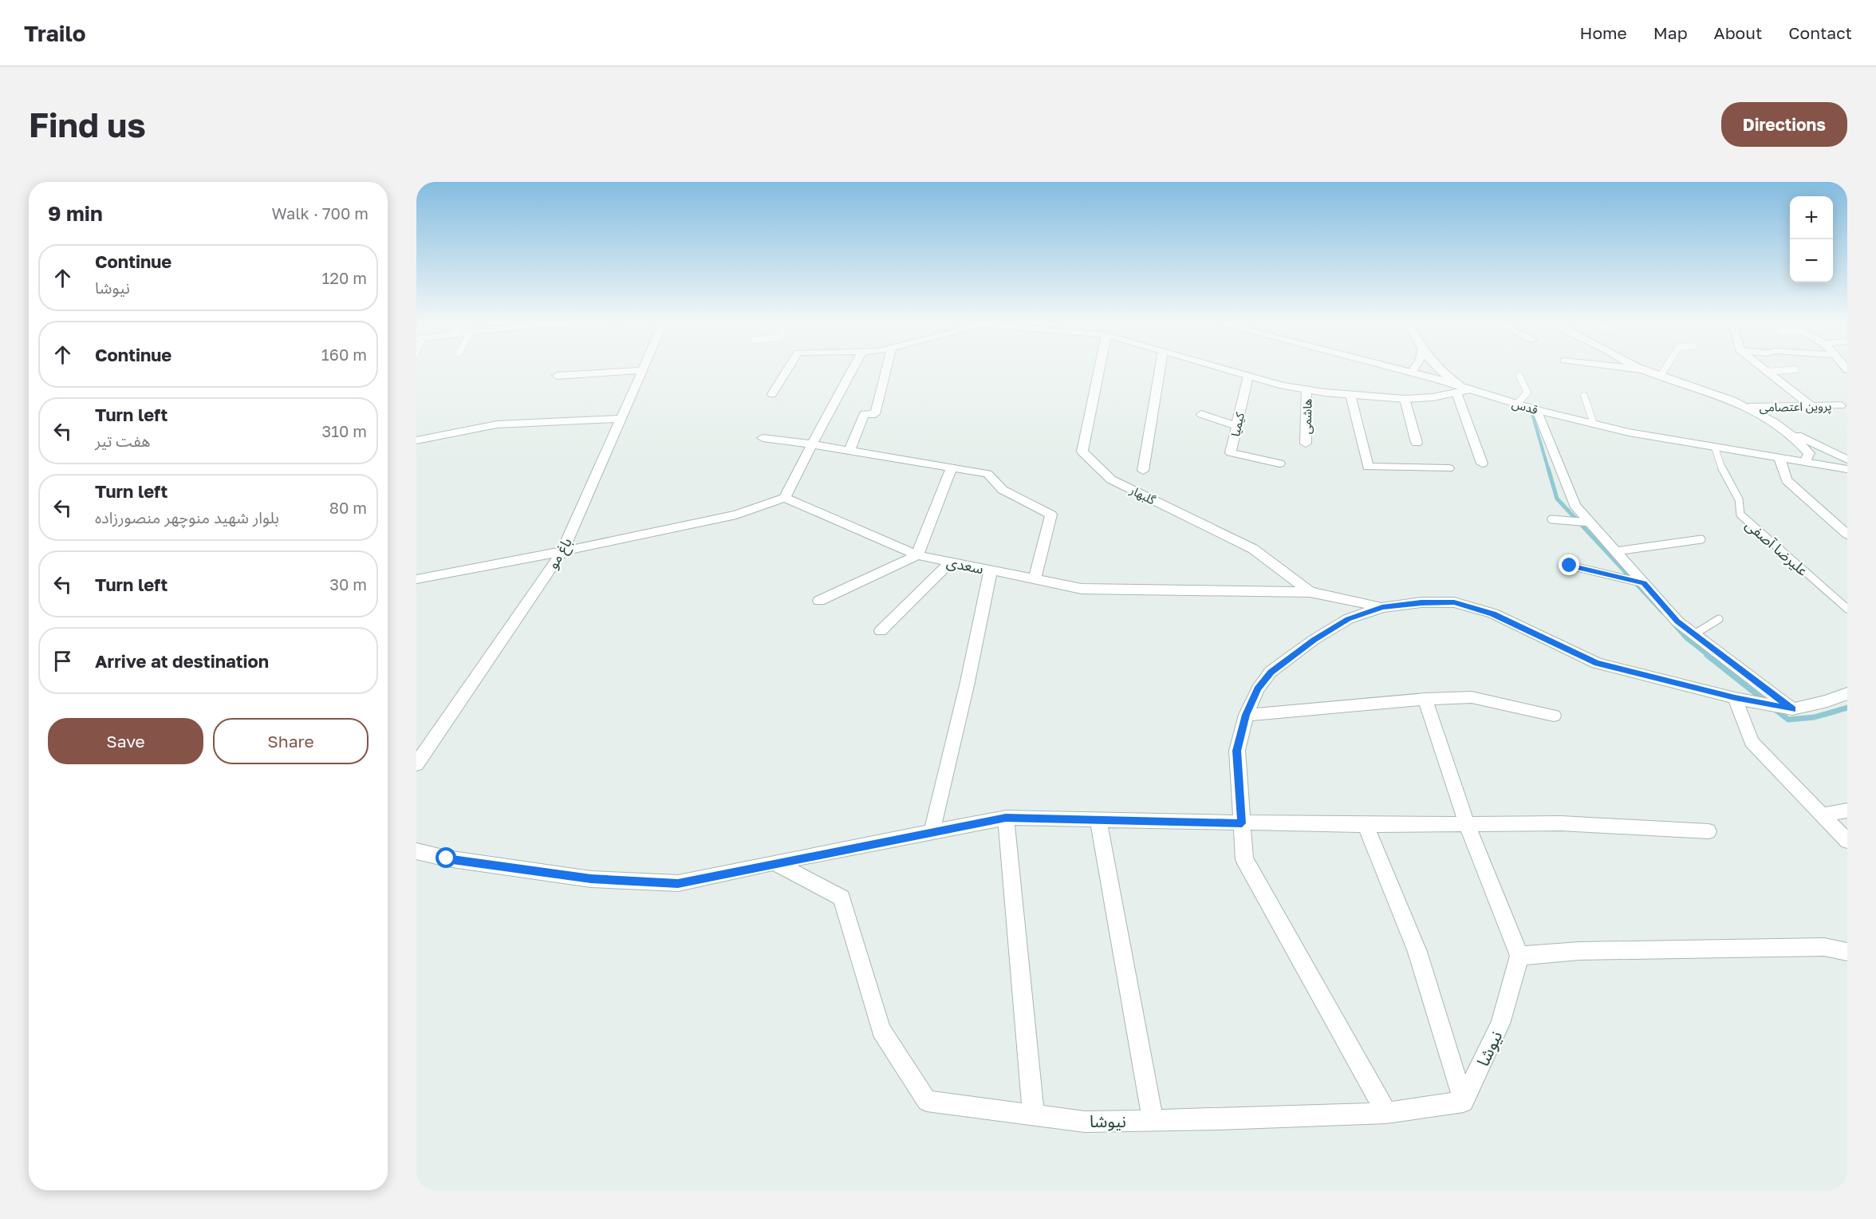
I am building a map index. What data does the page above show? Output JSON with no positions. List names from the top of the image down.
{
  "streets": {
    "street": [
      "قدس",
      "پروین اعتصامی",
      "هاشمی",
      "کیمیا",
      "گلبهار",
      "باغ مو",
      "سعدی",
      "نیوشا"
    ],
    "lane": ["علیرضا آصفی"]
  },
  "crossings": [
    ["قدس", "علیرضا آصفی"],
    ["گلبهار", "سعدی"]
  ],
  "page": {
    "header": "Trailo",
    "nav": [
      "Home",
      "Map",
      "About",
      "Contact"
    ],
    "buttons": [
      "Directions",
      ["Save", "Share"]
    ],
    "title": "Find us",
    "heading": ["9 min", "Walk · 700 m"],
    "map_buttons": ["+", "−"],
    "list": [
      ["Continue", "نیوشا", "120 m"],
      ["Continue", "160 m"],
      ["Turn left", "هفت تیر", "310 m"],
      ["Turn left", "بلوار شهید منوچهر منصورزاده", "80 m"],
      ["Turn left", "30 m"],
      "Arrive at destination"
    ]
  }
}
